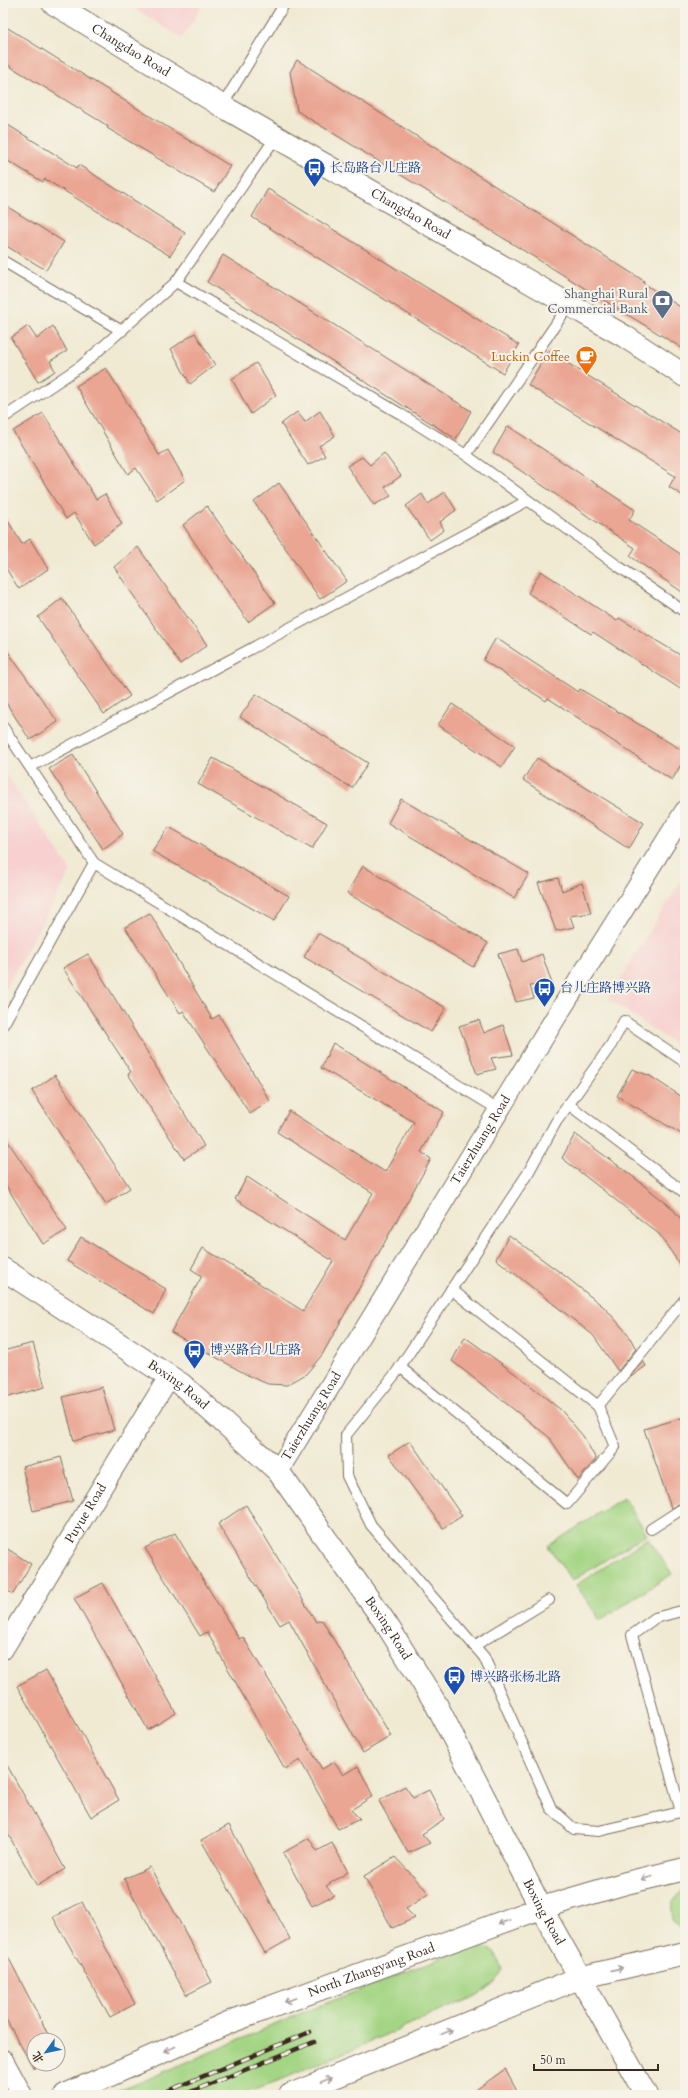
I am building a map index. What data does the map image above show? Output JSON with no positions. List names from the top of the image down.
{
  "streets": {
    "street": [
      "Changdao Road",
      "Taierzhuang Road",
      "Boxing Road",
      "Puyue Road",
      "North Zhangyang Road"
    ]
  },
  "crossings": [
    ["Taierzhuang Road", "Boxing Road"],
    ["Boxing Road", "Puyue Road"],
    ["Boxing Road", "North Zhangyang Road"]
  ],
  "places": {
    "bus stop": [
      "长岛路台儿庄路",
      "台儿庄路博兴路",
      "博兴路台儿庄路",
      "博兴路张杨北路"
    ],
    "bank": ["Shanghai Rural Commercial Bank"],
    "cafe": ["Luckin Coffee"]
  },
  "scale_bar": "50 m",
  "north": "bottom left"
}
